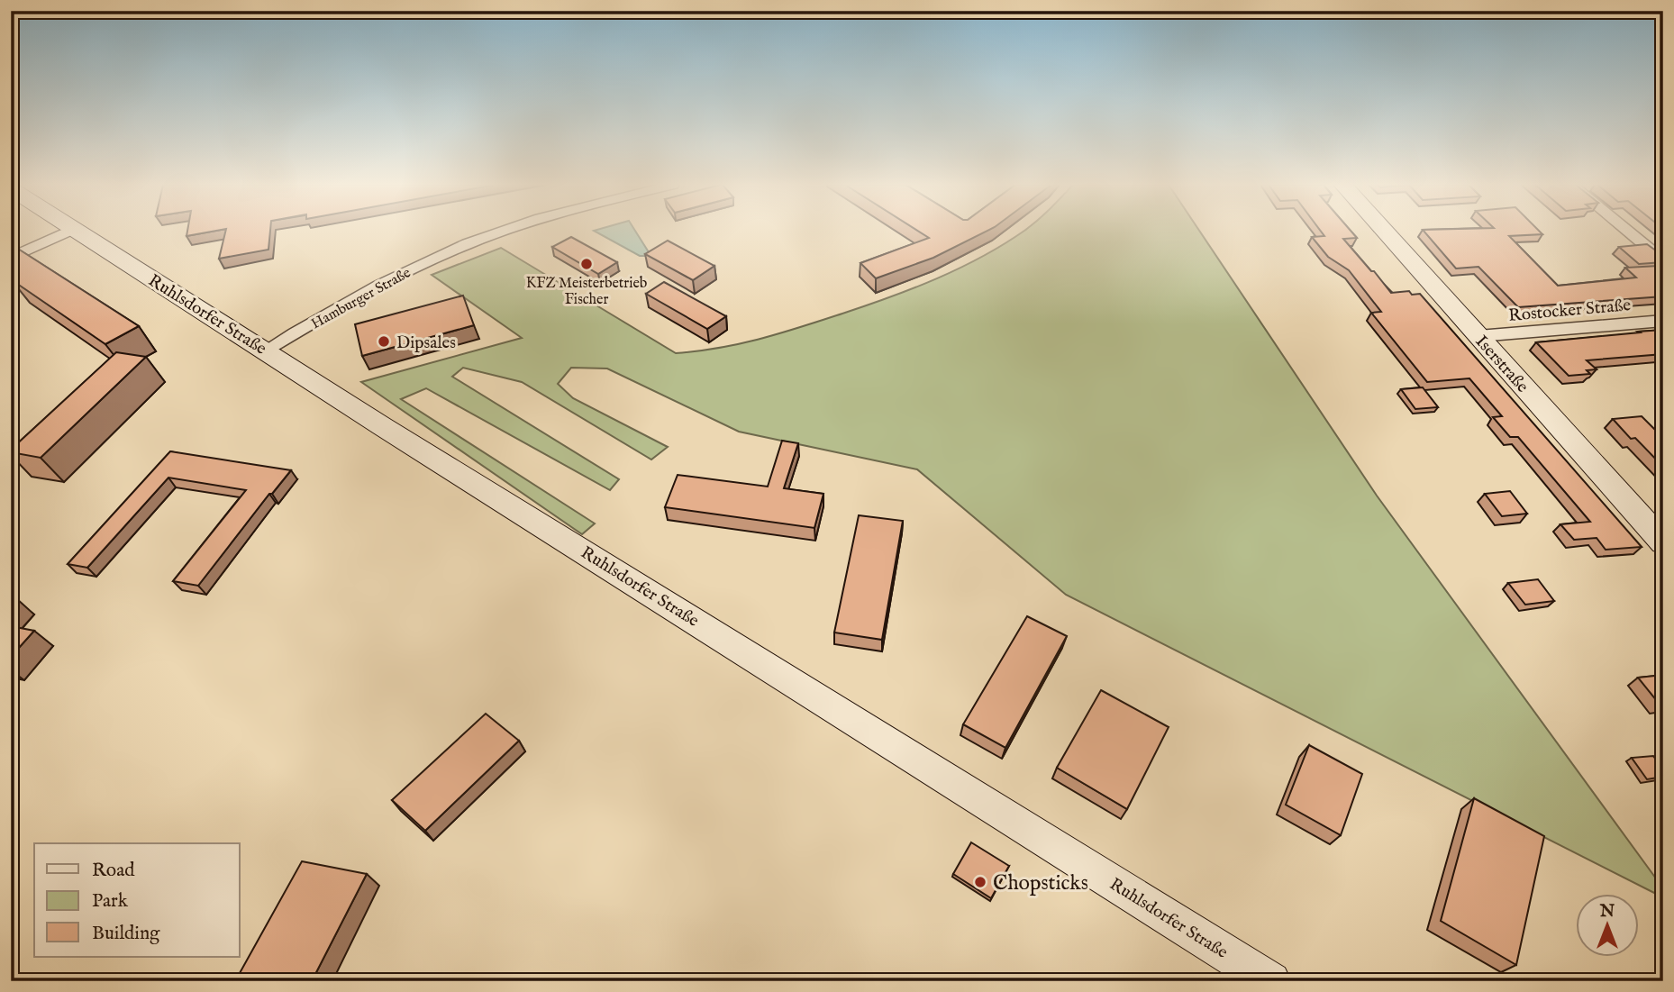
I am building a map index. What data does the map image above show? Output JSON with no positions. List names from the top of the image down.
{
  "streets": {
    "street": [
      "Hamburger Straße",
      "Rostocker Straße",
      "Ruhlsdorfer Straße",
      "Iserstraße"
    ]
  },
  "crossings": [
    ["Hamburger Straße", "Ruhlsdorfer Straße"],
    ["Rostocker Straße", "Iserstraße"]
  ],
  "places": ["KFZ Meisterbetrieb Fischer", "Dipsales", "Chopsticks"],
  "legend": ["Road", "Park", "Building"],
  "north": "top"
}
